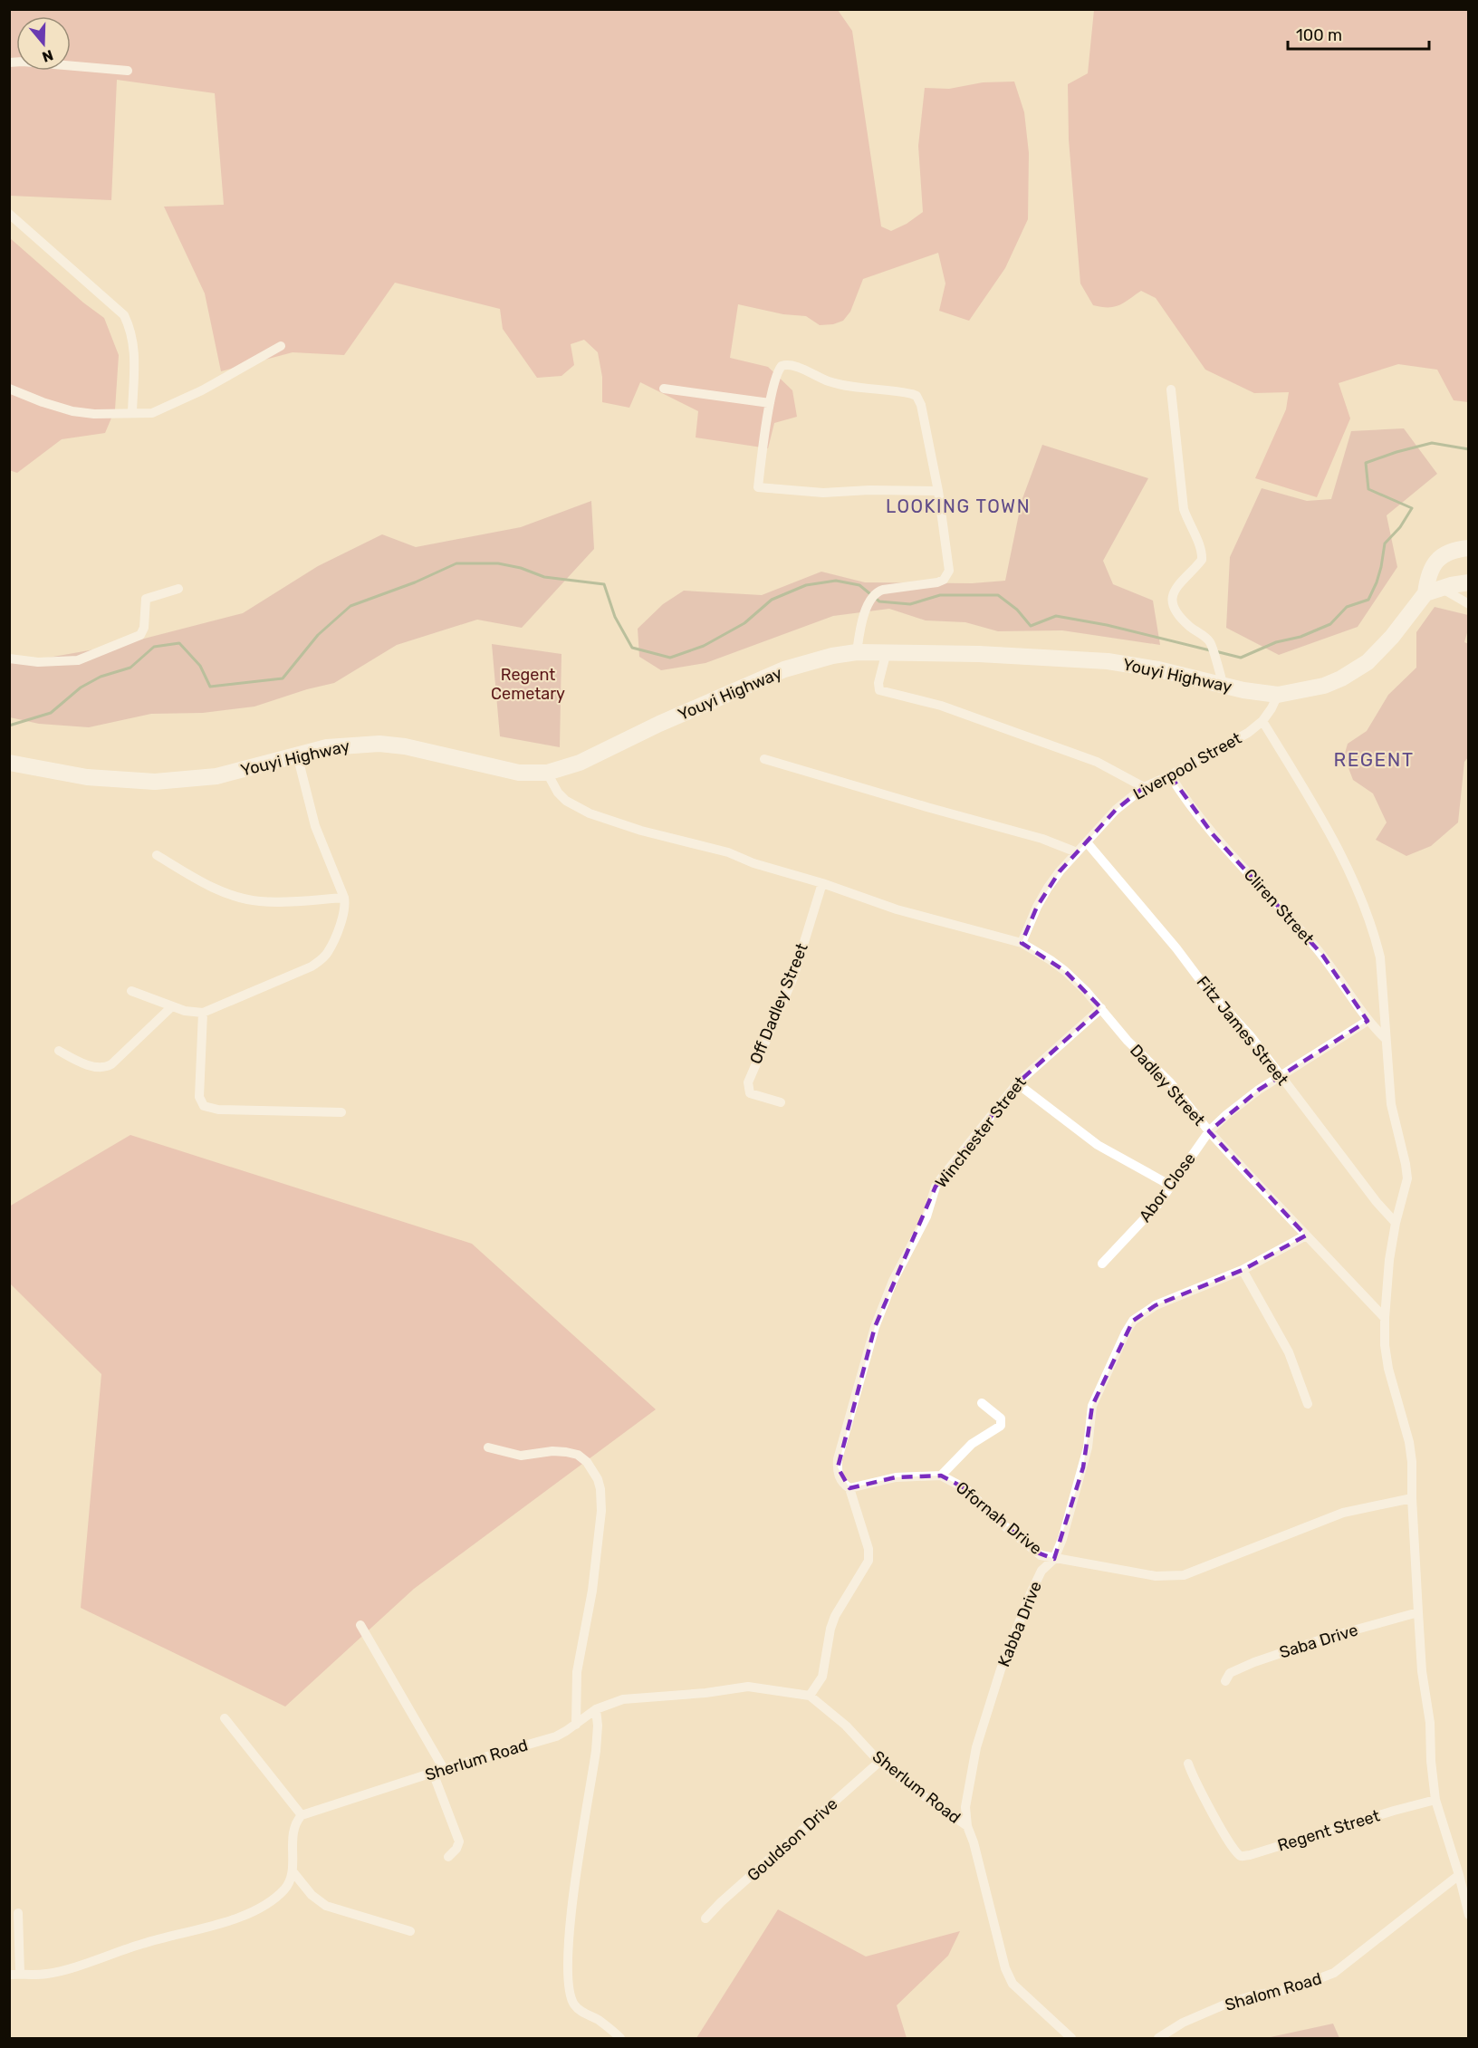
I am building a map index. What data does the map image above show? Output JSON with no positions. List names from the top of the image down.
{
  "streets": {
    "main road": ["Youyi Highway"],
    "street": [
      "Liverpool Street",
      "Cliren Street",
      "Off Dadley Street",
      "Fitz James Street",
      "Dadley Street",
      "Winchester Street",
      "Abor Close",
      "Ofornah Drive",
      "Kabba Drive",
      "Saba Drive",
      "Sherlum Road",
      "Regent Street",
      "Gouldson Drive",
      "Shalom Road"
    ]
  },
  "crossings": [
    ["Youyi Highway", "Liverpool Street"],
    ["Youyi Highway", "Dadley Street"],
    ["Liverpool Street", "Cliren Street"],
    ["Liverpool Street", "Fitz James Street"],
    ["Liverpool Street", "Dadley Street"],
    ["Cliren Street", "Abor Close"],
    ["Off Dadley Street", "Dadley Street"],
    ["Fitz James Street", "Abor Close"],
    ["Dadley Street", "Winchester Street"],
    ["Dadley Street", "Abor Close"],
    ["Dadley Street", "Kabba Drive"],
    ["Winchester Street", "Ofornah Drive"],
    ["Ofornah Drive", "Kabba Drive"],
    ["Kabba Drive", "Sherlum Road"],
    ["Sherlum Road", "Gouldson Drive"]
  ],
  "districts": ["LOOKING TOWN", "REGENT"],
  "parks": ["Regent Cemetary"],
  "scale_bar": "100 m",
  "north": "bottom"
}
